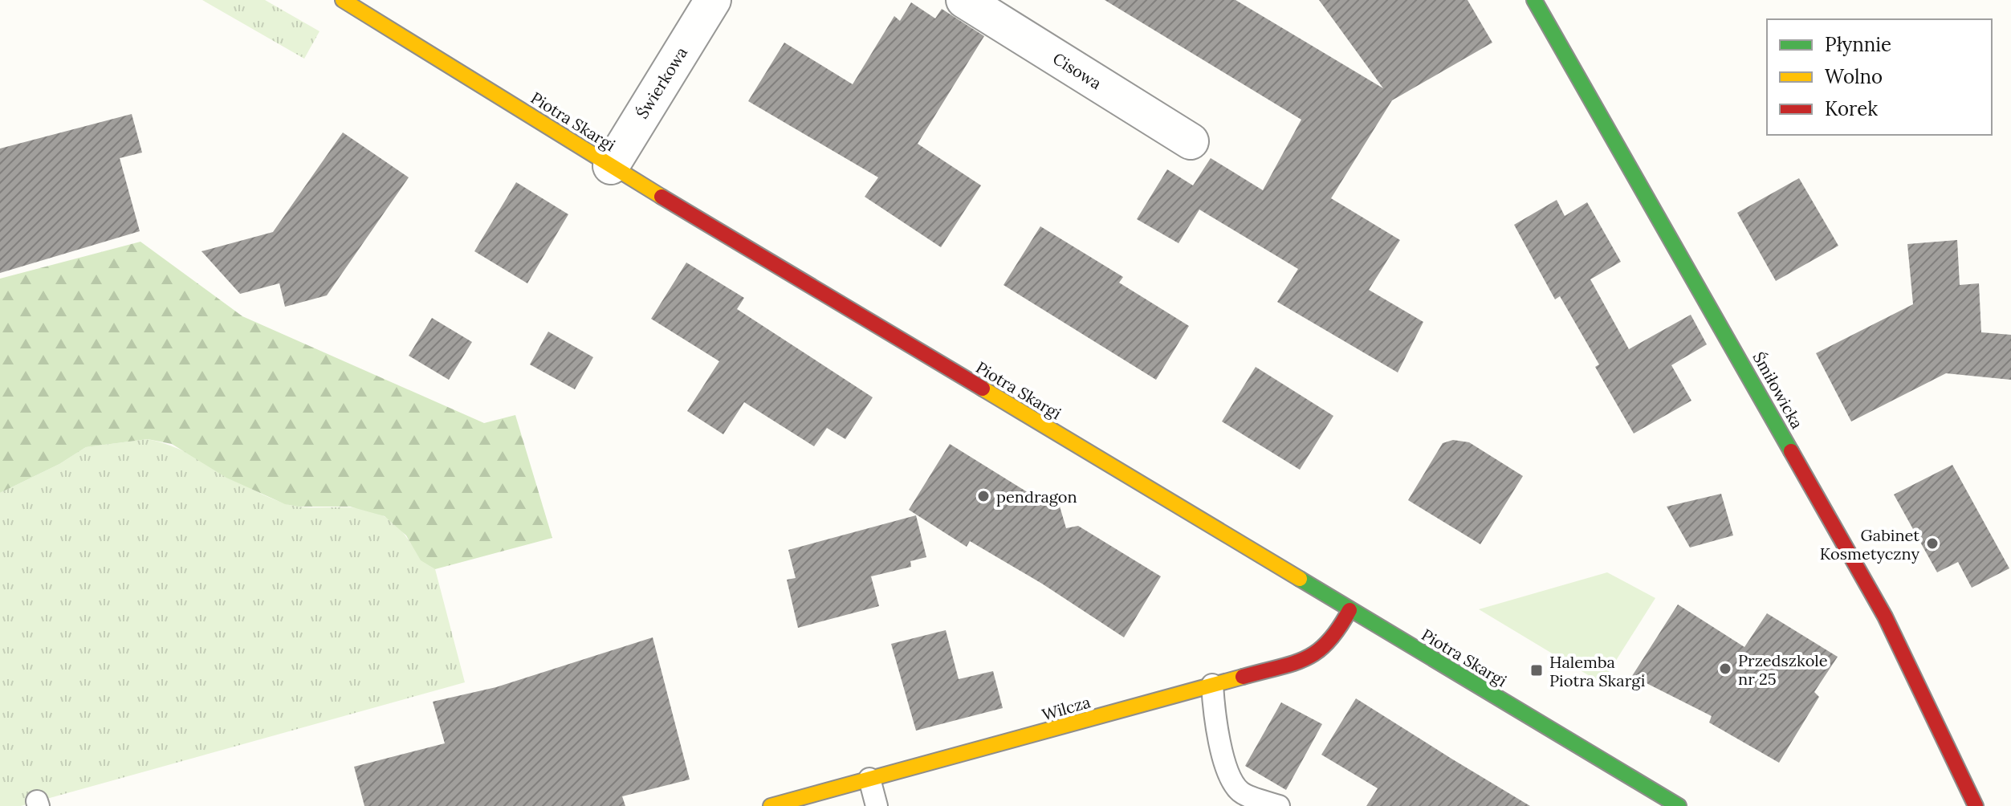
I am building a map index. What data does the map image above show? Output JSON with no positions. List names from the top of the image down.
{
  "streets": {
    "street": [
      "Cisowa",
      "Świerkowa",
      "Piotra Skargi",
      "Śmiłowicka",
      "Wilcza"
    ]
  },
  "crossings": [
    ["Świerkowa", "Piotra Skargi"],
    ["Piotra Skargi", "Wilcza"]
  ],
  "places": {
    "other": ["pendragon", "Gabinet Kosmetyczny", "Przedszkole nr 25"],
    "transit": ["Halemba Piotra Skargi"]
  },
  "legend": ["Płynnie", "Wolno", "Korek"]
}
